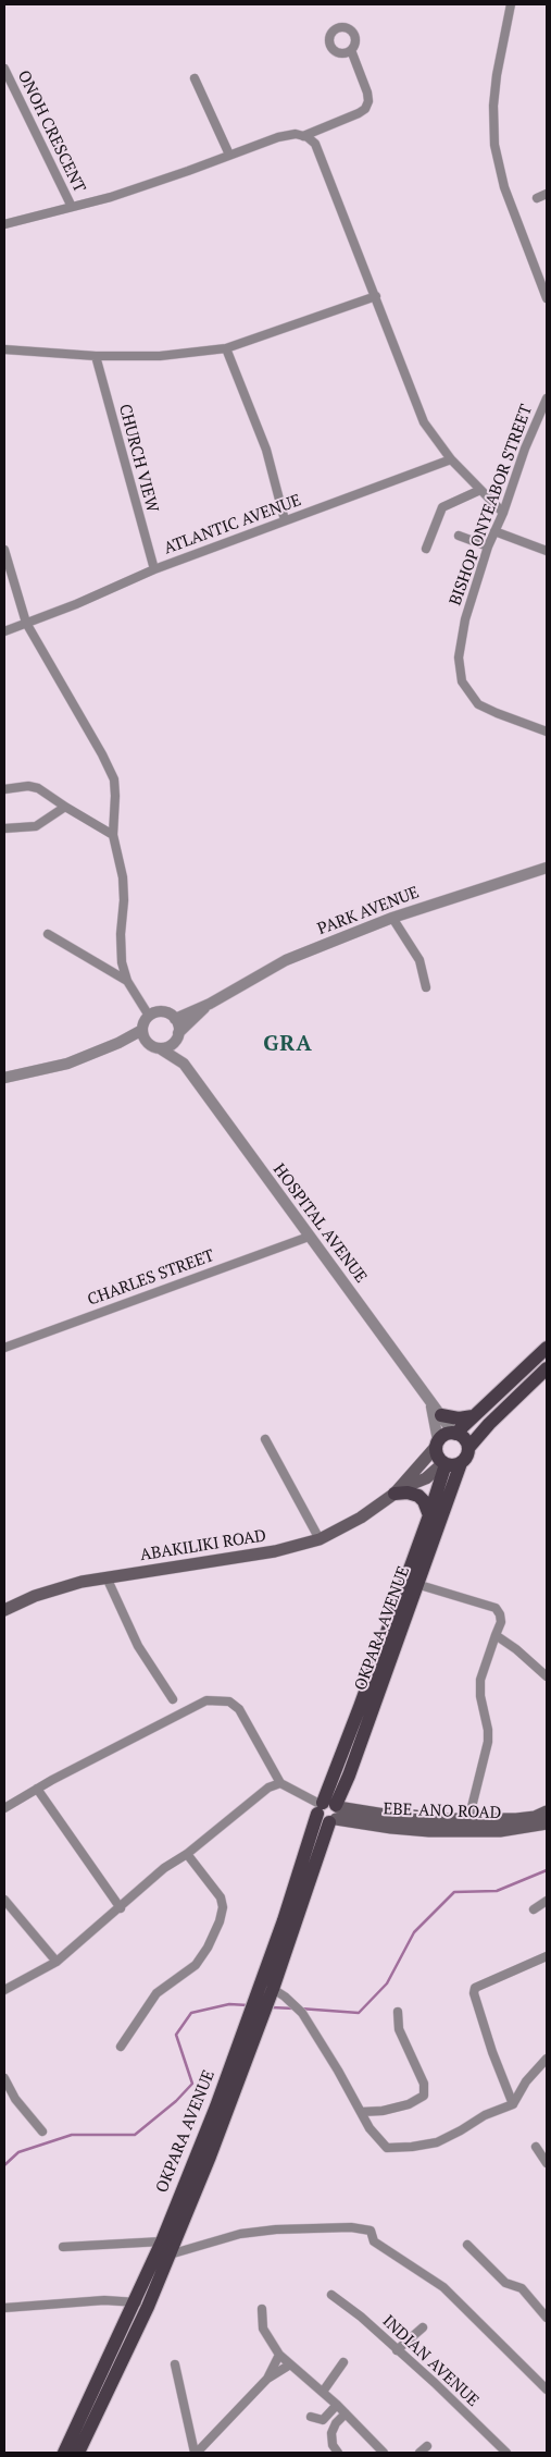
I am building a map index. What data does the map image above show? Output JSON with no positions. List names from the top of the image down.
{
  "streets": {
    "main road": ["ABAKILIKI ROAD", "OKPARA AVENUE", "EBE-ANO ROAD"],
    "street": [
      "ONOH CRESCENT",
      "CHURCH VIEW",
      "BISHOP ONYEABOR STREET",
      "ATLANTIC AVENUE",
      "PARK AVENUE",
      "HOSPITAL AVENUE",
      "CHARLES STREET",
      "INDIAN AVENUE"
    ]
  },
  "crossings": [
    ["CHURCH VIEW", "ATLANTIC AVENUE"],
    ["HOSPITAL AVENUE", "CHARLES STREET"],
    ["HOSPITAL AVENUE", "OKPARA AVENUE"],
    ["OKPARA AVENUE", "EBE-ANO ROAD"]
  ],
  "districts": ["GRA"]
}
